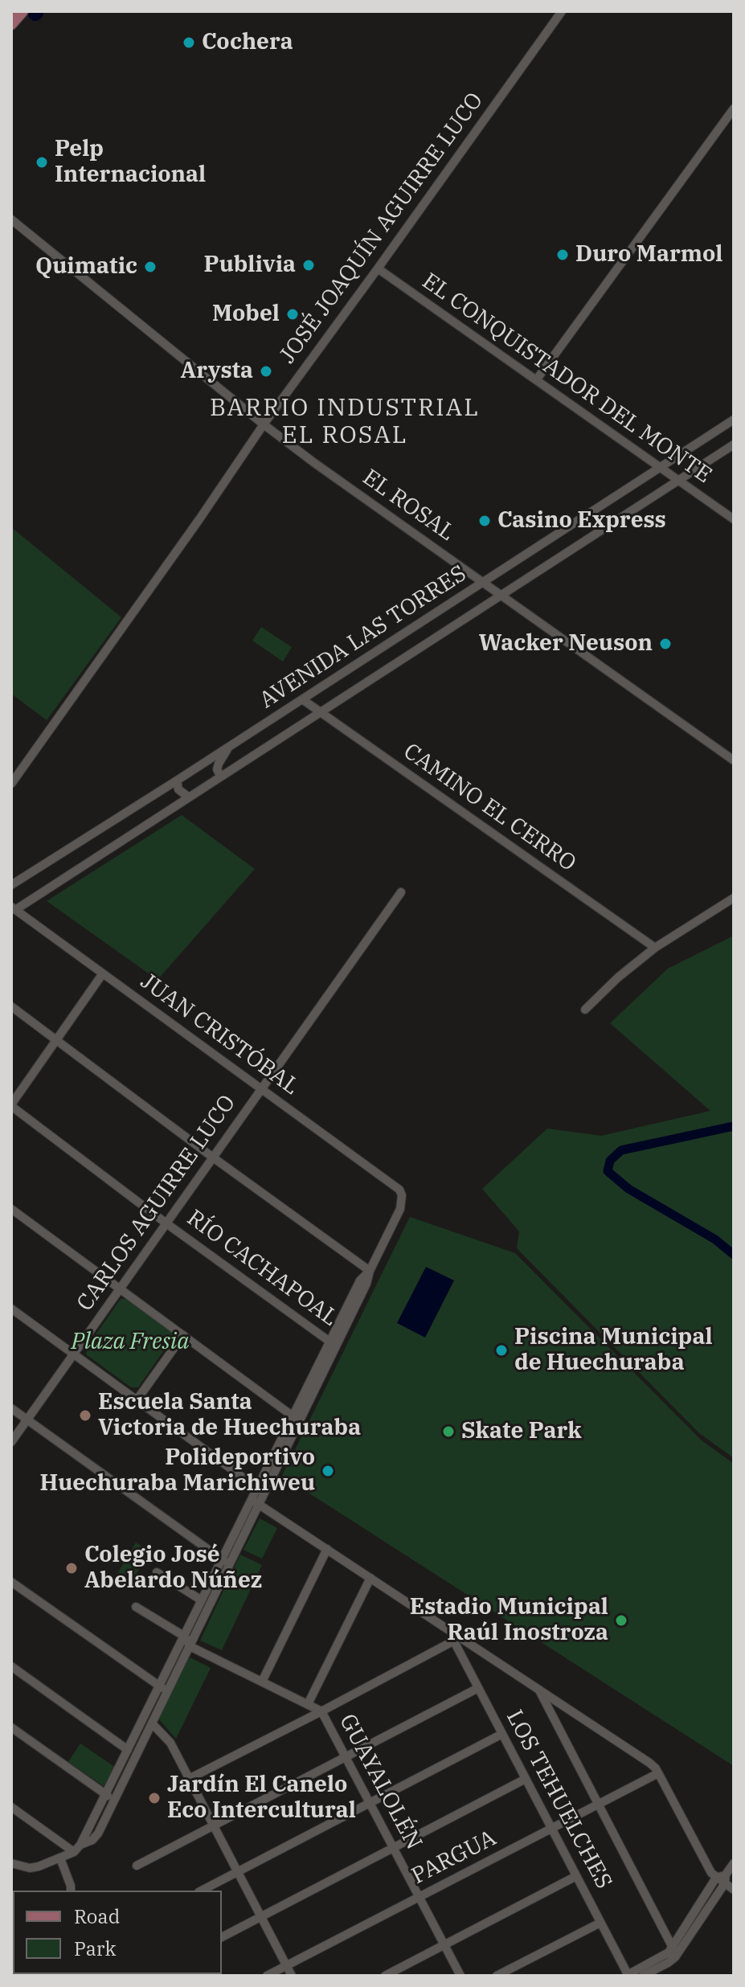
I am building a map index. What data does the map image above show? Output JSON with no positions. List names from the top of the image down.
{
  "streets": {
    "street": [
      "JOSÉ JOAQUÍN AGUIRRE LUCO",
      "EL CONQUISTADOR DEL MONTE",
      "EL ROSAL",
      "AVENIDA LAS TORRES",
      "CAMINO EL CERRO",
      "JUAN CRISTÓBAL",
      "CARLOS AGUIRRE LUCO",
      "RÍO CACHAPOAL",
      "GUAYALOLÉN",
      "LOS TEHUELCHES",
      "PARGUA"
    ]
  },
  "crossings": [
    ["JOSÉ JOAQUÍN AGUIRRE LUCO", "EL CONQUISTADOR DEL MONTE"],
    ["JOSÉ JOAQUÍN AGUIRRE LUCO", "EL ROSAL"],
    ["EL CONQUISTADOR DEL MONTE", "AVENIDA LAS TORRES"],
    ["EL ROSAL", "AVENIDA LAS TORRES"],
    ["AVENIDA LAS TORRES", "CAMINO EL CERRO"],
    ["AVENIDA LAS TORRES", "JUAN CRISTÓBAL"],
    ["JUAN CRISTÓBAL", "CARLOS AGUIRRE LUCO"],
    ["CARLOS AGUIRRE LUCO", "RÍO CACHAPOAL"],
    ["GUAYALOLÉN", "PARGUA"],
    ["LOS TEHUELCHES", "PARGUA"]
  ],
  "districts": ["BARRIO INDUSTRIAL EL ROSAL"],
  "parks": ["Plaza Fresia"],
  "places": [
    "Cochera",
    "Pelp Internacional",
    "Duro Marmol",
    "Publivia",
    "Quimatic",
    "Mobel",
    "Arysta",
    "Casino Express",
    "Wacker Neuson",
    "Piscina Municipal de Huechuraba",
    "Escuela Santa Victoria de Huechuraba",
    "Skate Park",
    "Polideportivo Huechuraba Marichiweu",
    "Colegio José Abelardo Núñez",
    "Estadio Municipal Raúl Inostroza",
    "Jardín El Canelo Eco Intercultural"
  ],
  "legend": ["Road", "Park"]
}
